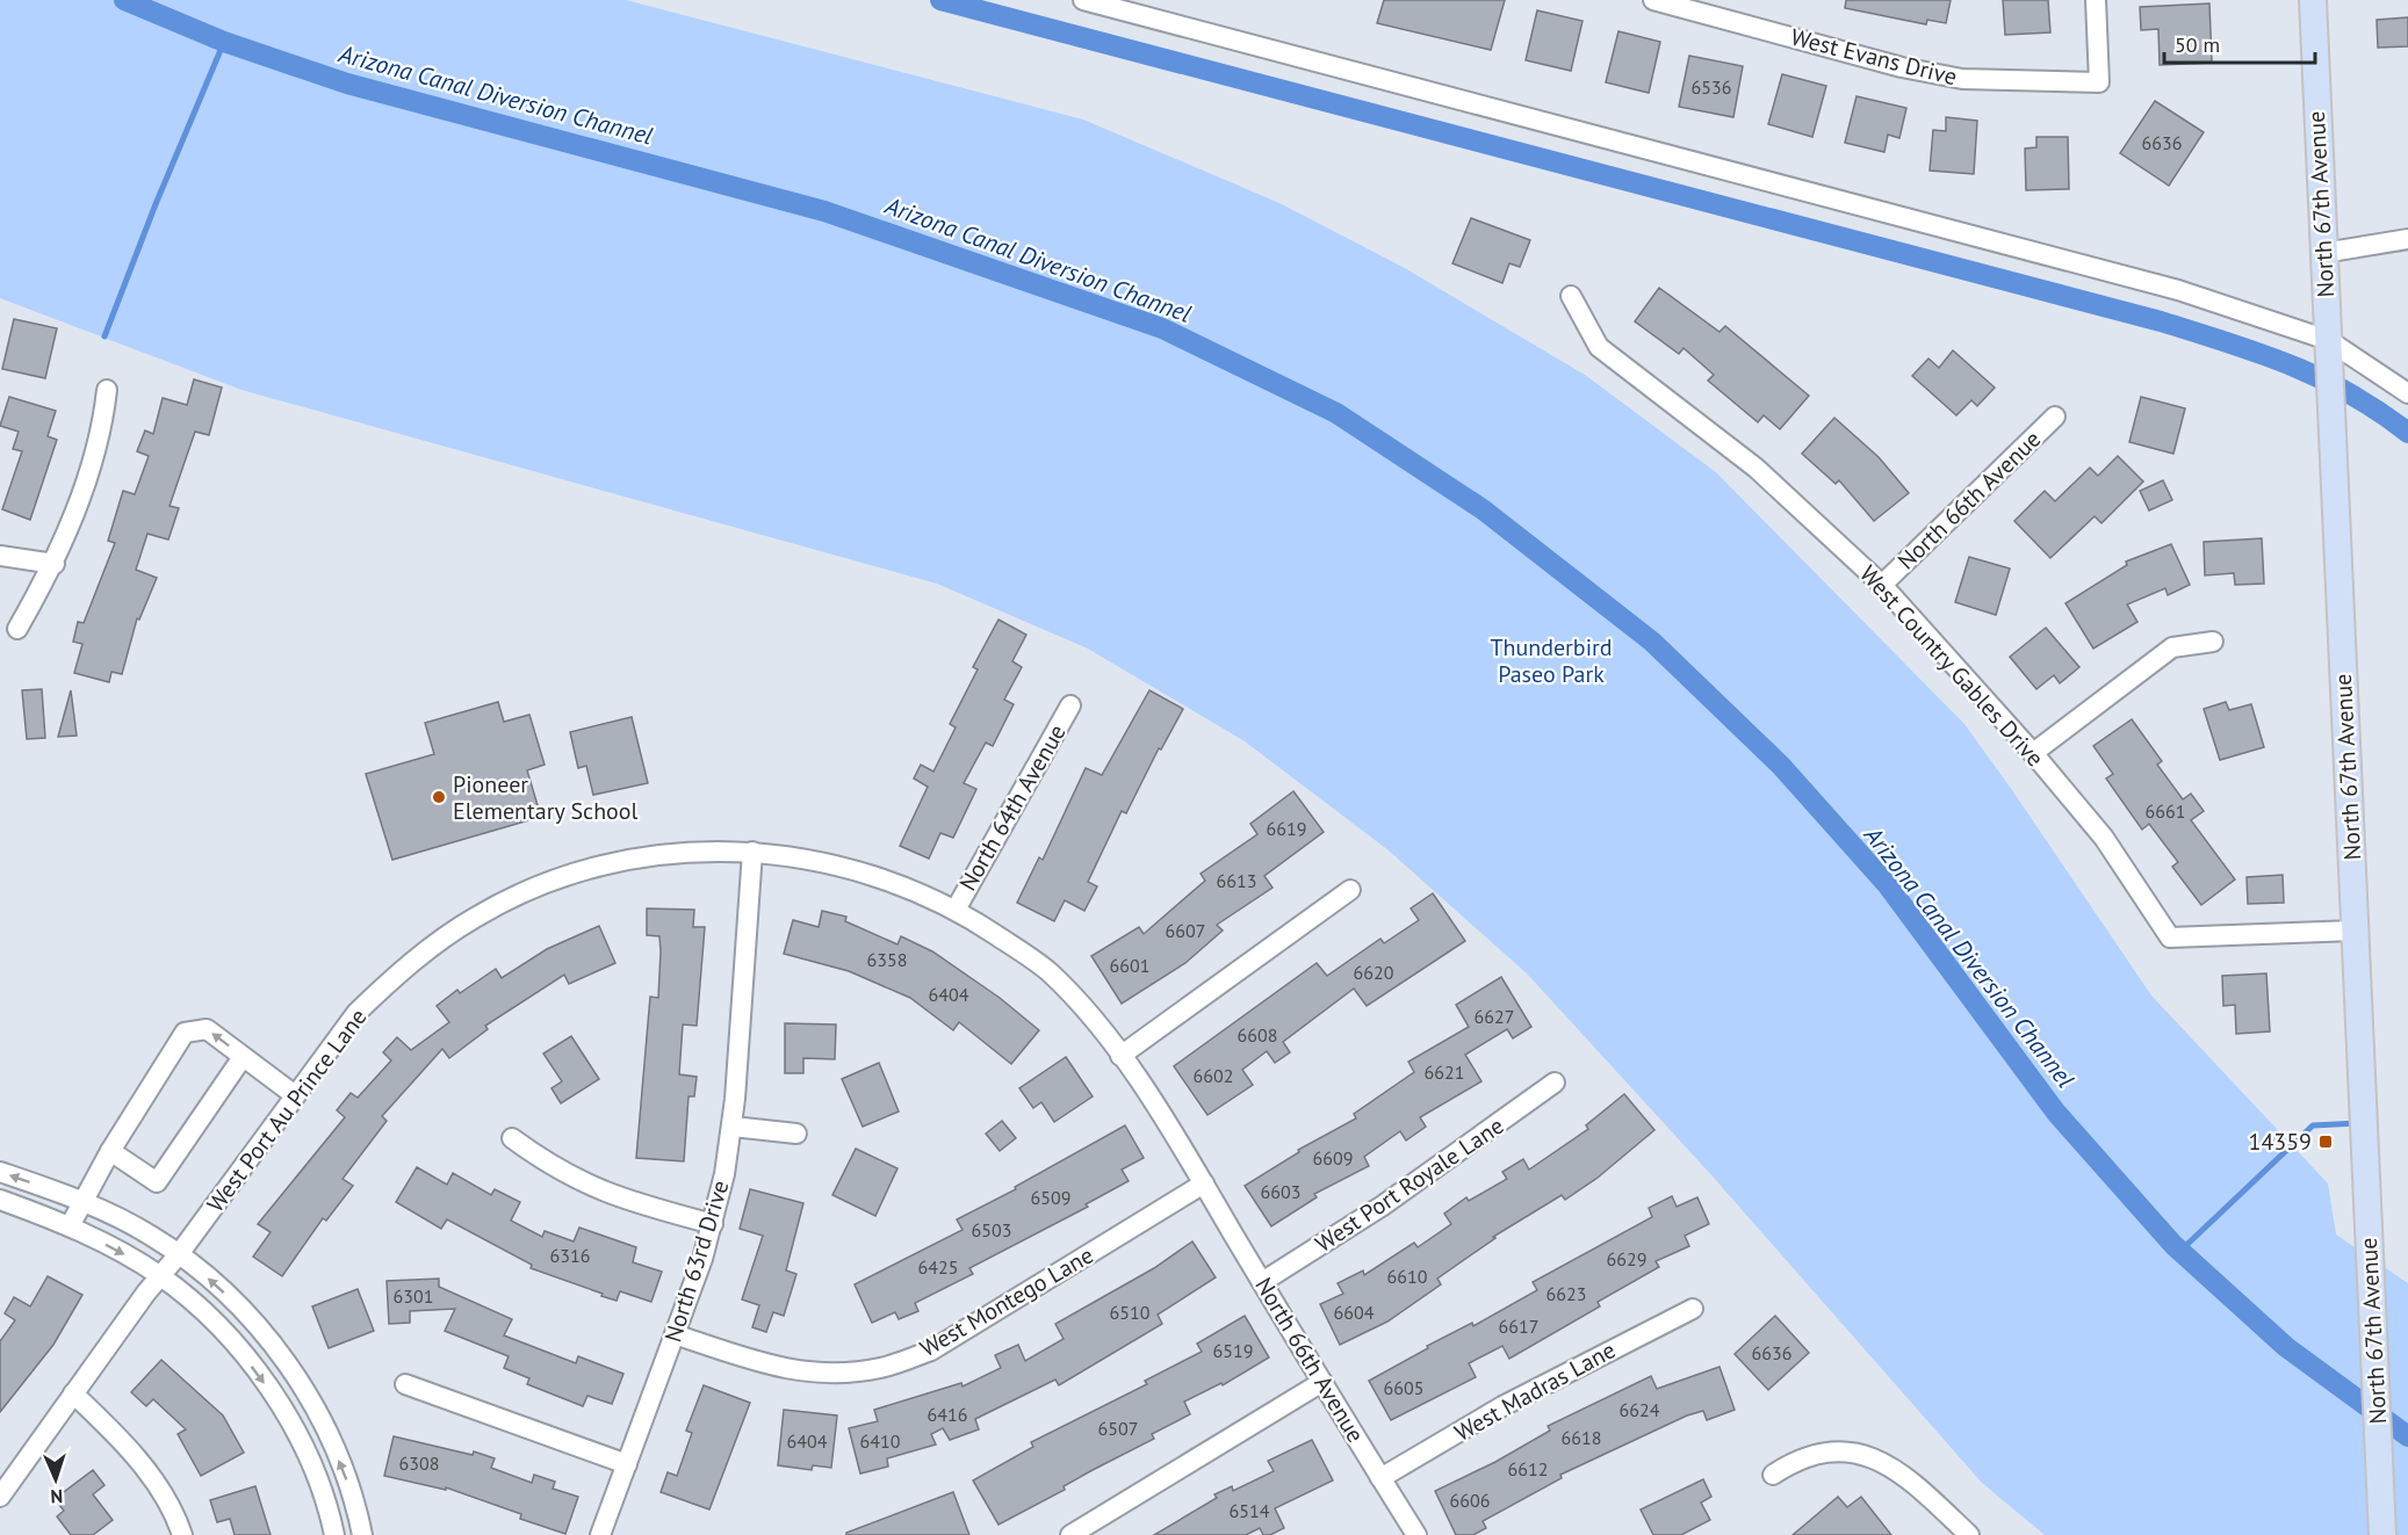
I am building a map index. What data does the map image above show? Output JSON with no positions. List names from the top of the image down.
{
  "streets": {
    "main road": ["North 67th Avenue"],
    "street": [
      "West Evans Drive",
      "North 66th Avenue",
      "West Country Gables Drive",
      "North 64th Avenue",
      "West Port Au Prince Lane",
      "West Port Royale Lane",
      "North 63rd Drive",
      "West Montego Lane",
      "West Madras Lane"
    ]
  },
  "crossings": [
    ["North 67th Avenue", "West Country Gables Drive"],
    ["North 66th Avenue", "West Country Gables Drive"],
    ["North 66th Avenue", "West Port Au Prince Lane"],
    ["North 66th Avenue", "West Port Royale Lane"],
    ["North 66th Avenue", "West Montego Lane"],
    ["North 66th Avenue", "West Madras Lane"],
    ["North 64th Avenue", "West Port Au Prince Lane"],
    ["West Port Au Prince Lane", "North 63rd Drive"],
    ["West Port Au Prince Lane", "West Montego Lane"],
    ["North 63rd Drive", "West Montego Lane"]
  ],
  "water": ["Arizona Canal Diversion Channel"],
  "parks": ["Thunderbird Paseo Park"],
  "places": {
    "other": ["Pioneer Elementary School"],
    "transit": ["14359"]
  },
  "house_numbers": [
    "6536",
    "6636",
    "6661",
    "6619",
    "6613",
    "6607",
    "6358",
    "6601",
    "6620",
    "6404",
    "6627",
    "6608",
    "6621",
    "6602",
    "6609",
    "6603",
    "6509",
    "6503",
    "6316",
    "6629",
    "6425",
    "6610",
    "6623",
    "6301",
    "6510",
    "6604",
    "6617",
    "6519",
    "6636",
    "6605",
    "6624",
    "6416",
    "6507",
    "6618",
    "6404",
    "6410",
    "6308",
    "6612",
    "6606",
    "6514"
  ],
  "scale_bar": "50 m",
  "north": "bottom"
}
